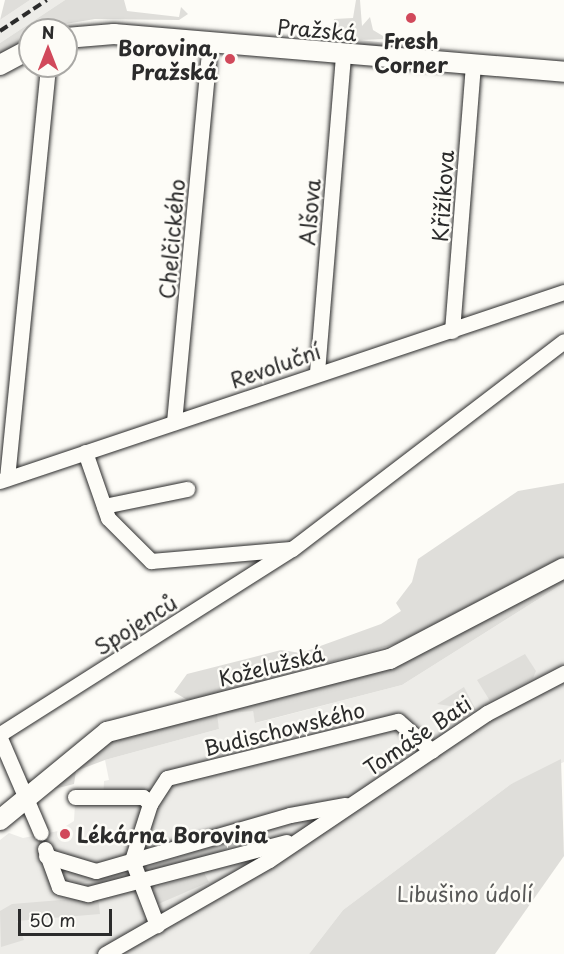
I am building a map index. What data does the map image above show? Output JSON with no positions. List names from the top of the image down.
{
  "streets": {
    "main road": ["Pražská", "Koželužská"],
    "street": [
      "Křižíkova",
      "Alšova",
      "Chelčického",
      "Revoluční",
      "Spojenců",
      "Budischowského",
      "Tomáše Bati"
    ]
  },
  "crossings": [
    ["Pražská", "Křižíkova"],
    ["Pražská", "Alšova"],
    ["Křižíkova", "Revoluční"],
    ["Alšova", "Revoluční"],
    ["Chelčického", "Revoluční"],
    ["Revoluční", "Spojenců"],
    ["Budischowského", "Tomáše Bati"]
  ],
  "parks": ["Libušino údolí"],
  "places": ["Fresh Corner", "Borovina, Pražská", "Lékárna Borovina"],
  "scale_bar": "50 m",
  "north": "top"
}
